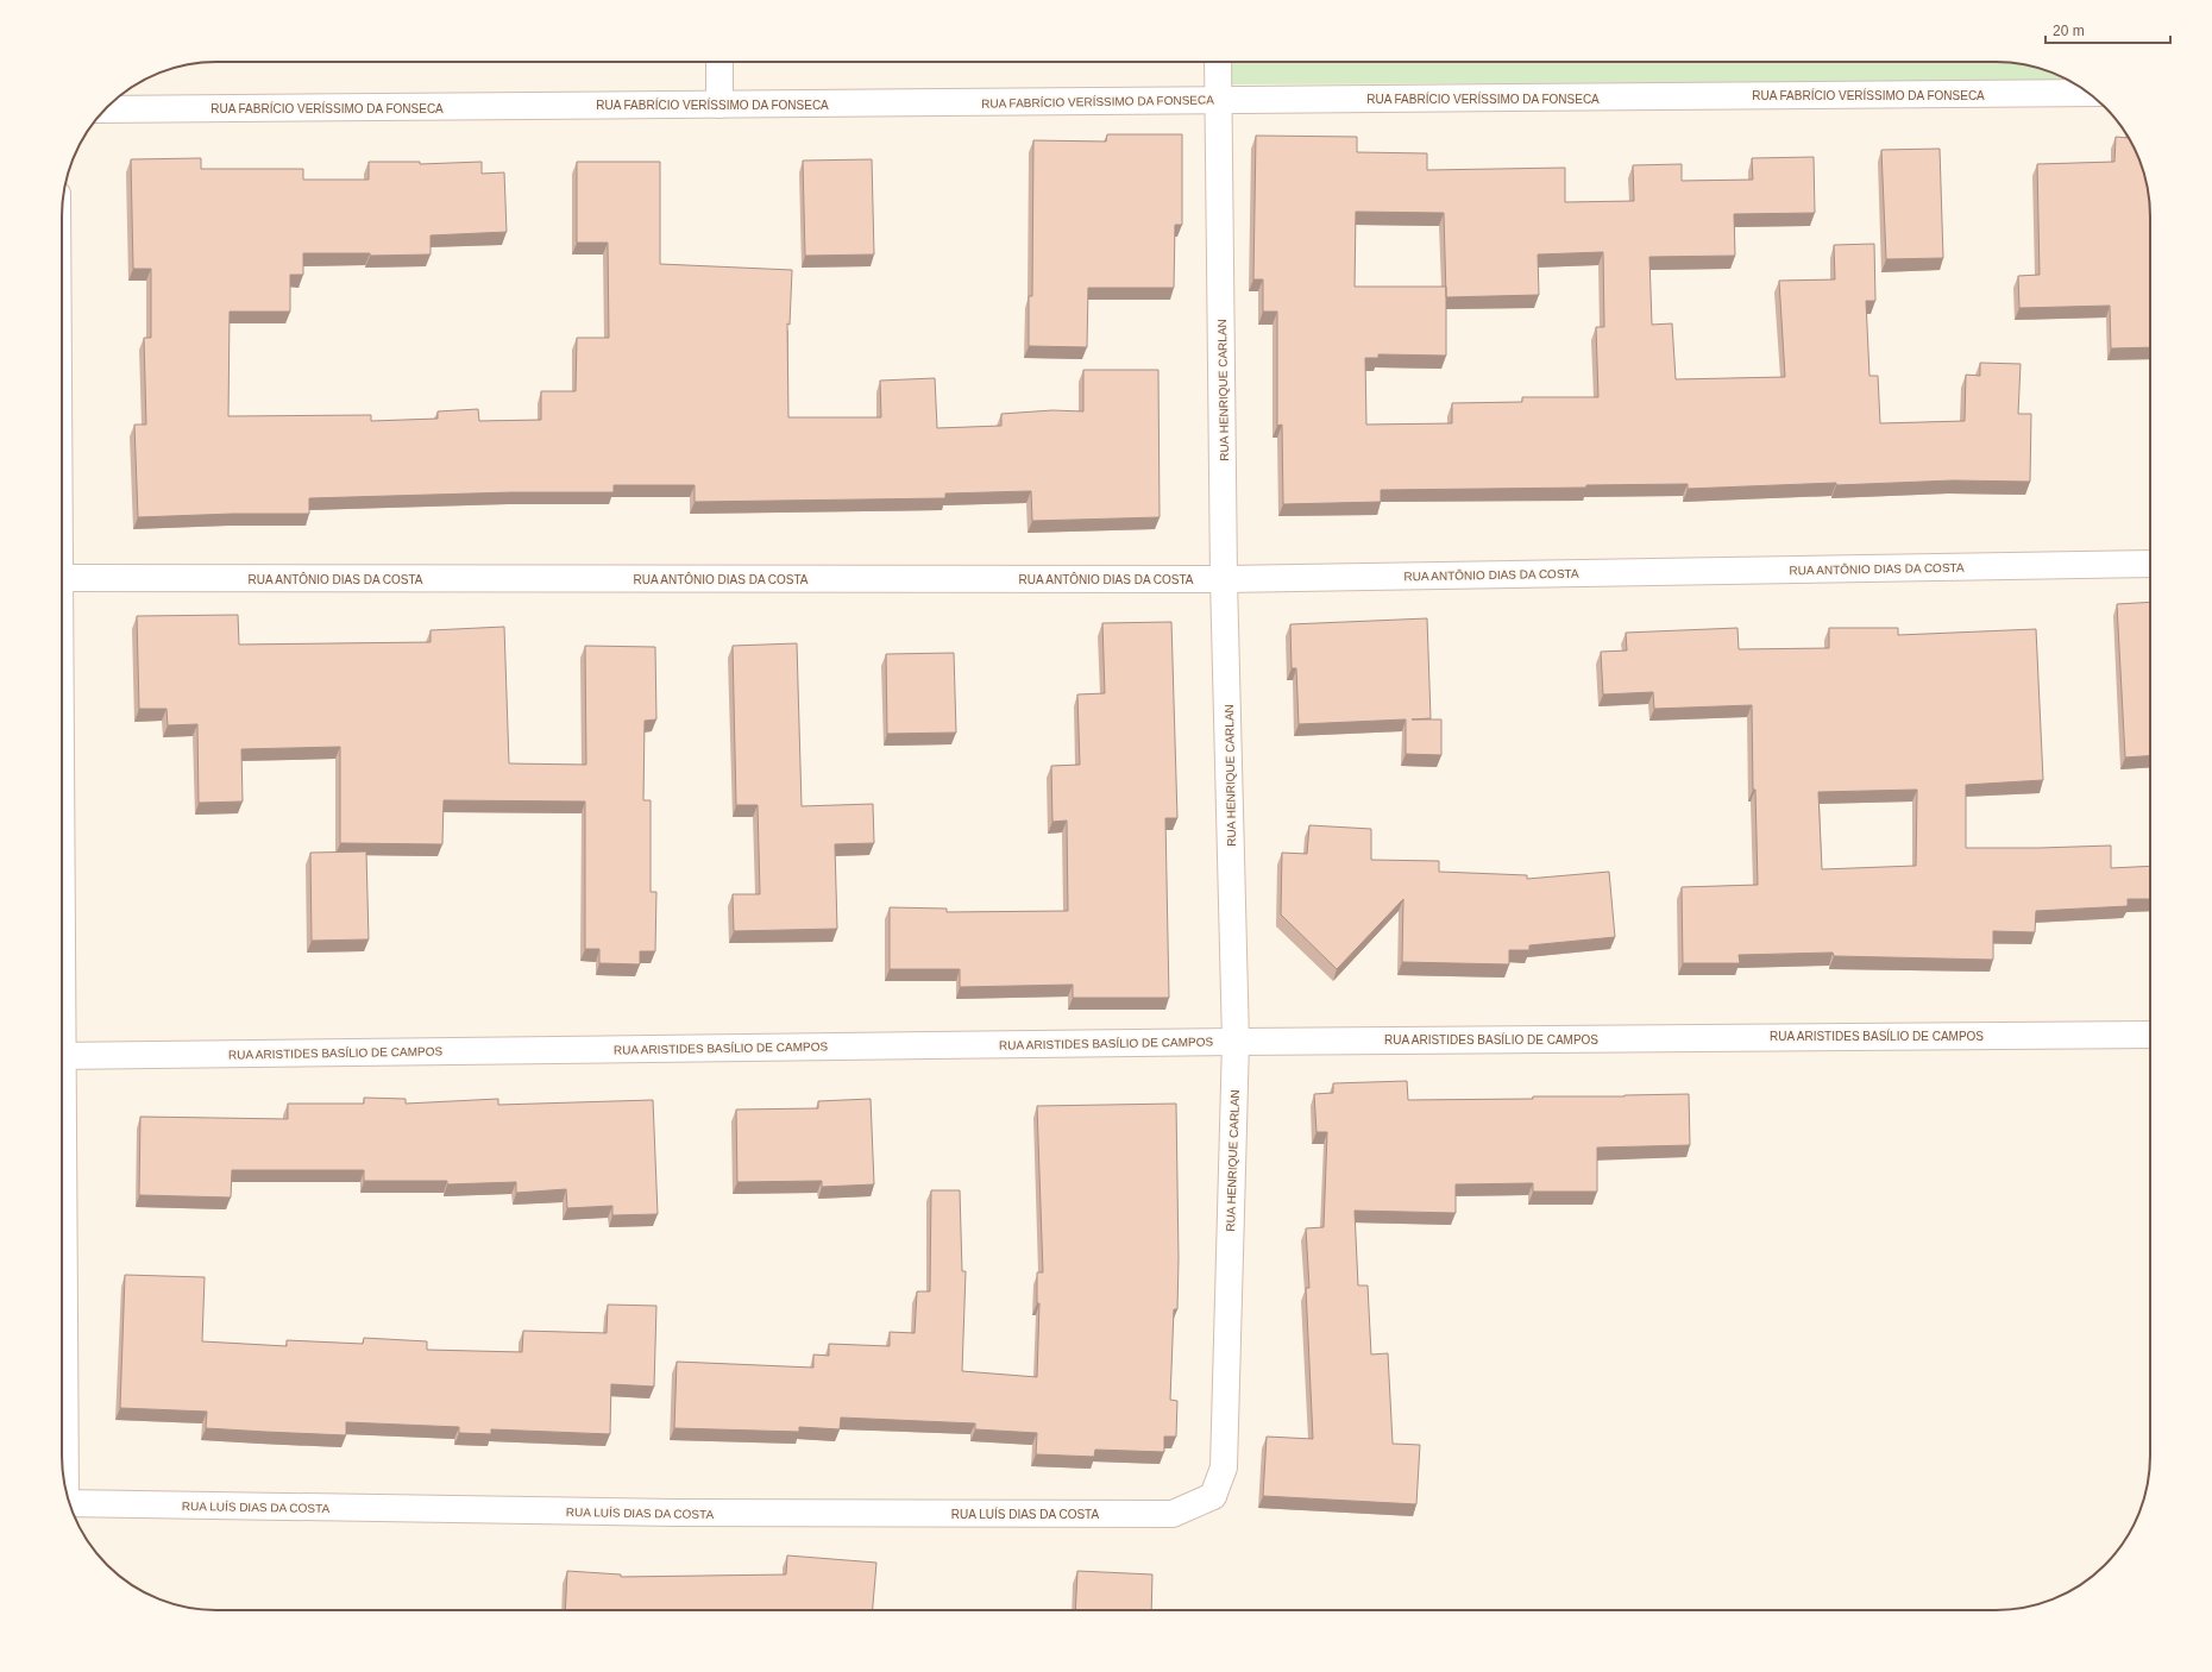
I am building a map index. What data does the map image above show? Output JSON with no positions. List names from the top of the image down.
{
  "streets": {
    "street": [
      "RUA FABRÍCIO VERÍSSIMO DA FONSECA",
      "RUA HENRIQUE CARLAN",
      "RUA ANTÔNIO DIAS DA COSTA",
      "RUA ARISTIDES BASÍLIO DE CAMPOS",
      "RUA LUÍS DIAS DA COSTA"
    ]
  },
  "crossings": [
    ["RUA FABRÍCIO VERÍSSIMO DA FONSECA", "RUA HENRIQUE CARLAN"],
    ["RUA HENRIQUE CARLAN", "RUA ANTÔNIO DIAS DA COSTA"],
    ["RUA HENRIQUE CARLAN", "RUA ARISTIDES BASÍLIO DE CAMPOS"],
    ["RUA HENRIQUE CARLAN", "RUA LUÍS DIAS DA COSTA"]
  ],
  "scale_bar": "20 m"
}
